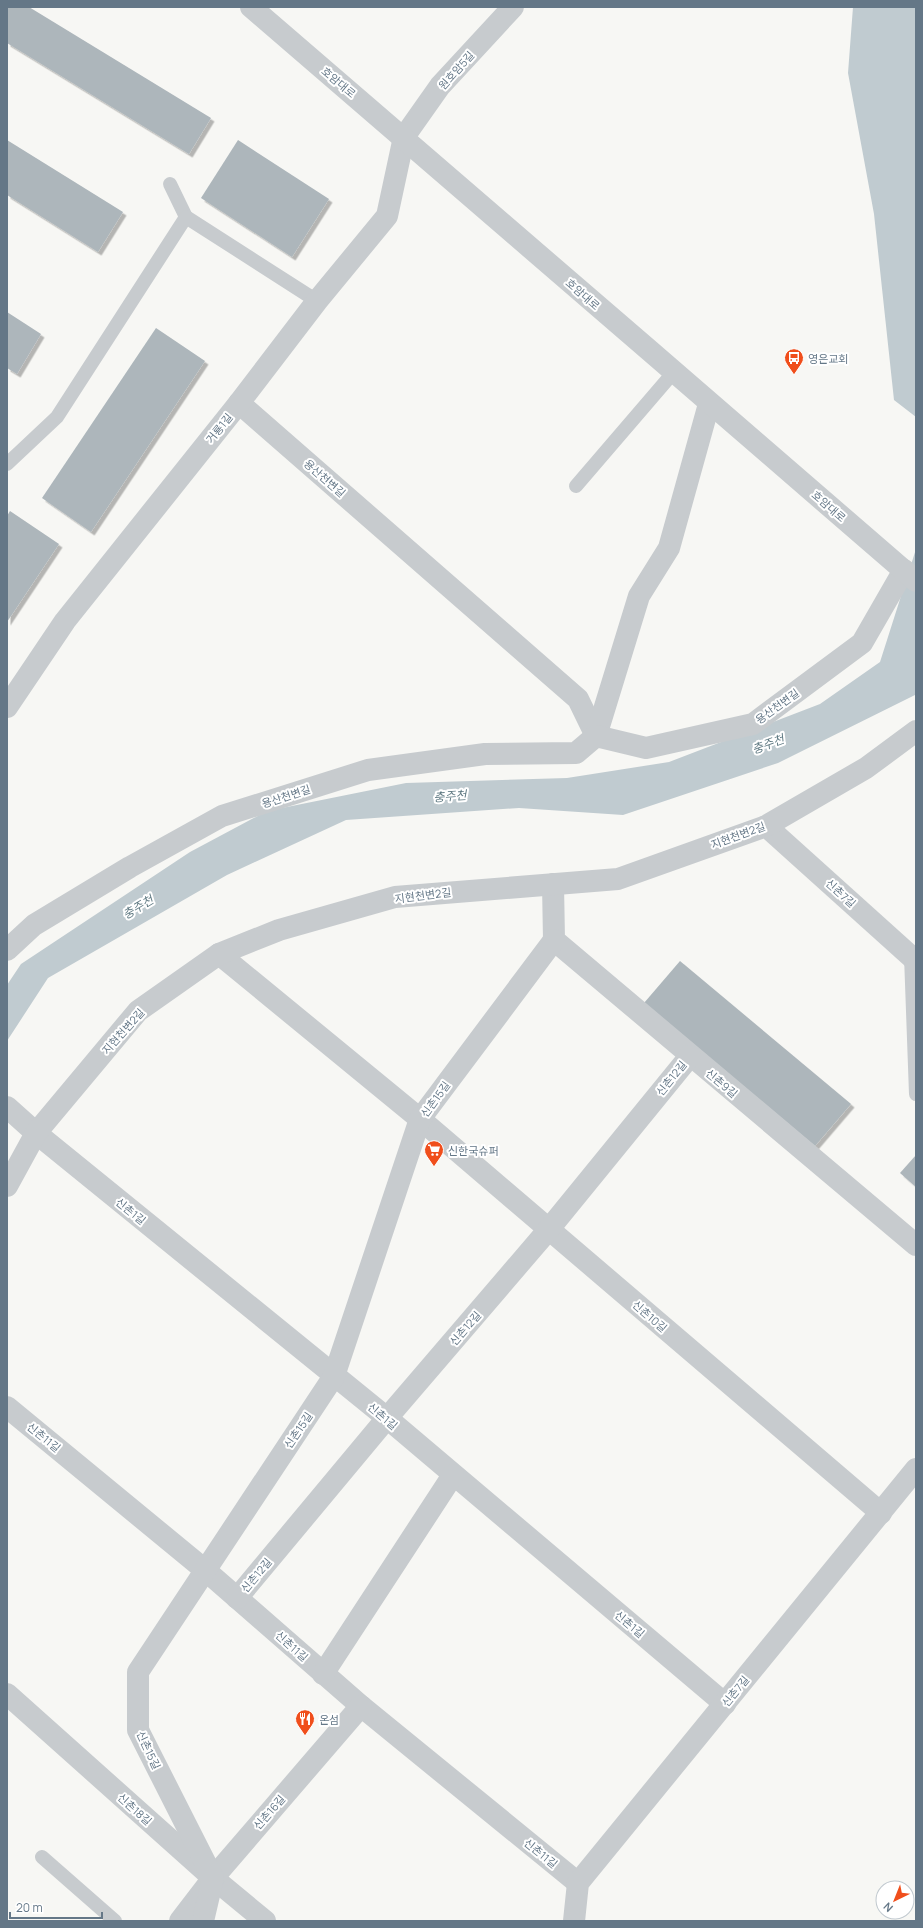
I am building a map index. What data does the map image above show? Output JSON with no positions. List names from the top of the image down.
{
  "streets": {
    "street": [
      "원호암5길",
      "호암대로",
      "거룡1길",
      "용산천변길",
      "지현천변2길",
      "신촌7길",
      "신촌12길",
      "신촌9길",
      "신촌15길",
      "신촌1길",
      "신촌10길",
      "신촌11길",
      "신촌18길",
      "신촌16길"
    ]
  },
  "crossings": [
    ["원호암5길", "호암대로"],
    ["원호암5길", "거룡1길"],
    ["호암대로", "거룡1길"],
    ["호암대로", "용산천변길"],
    ["거룡1길", "용산천변길"],
    ["지현천변2길", "신촌7길"],
    ["지현천변2길", "신촌1길"],
    ["지현천변2길", "신촌10길"],
    ["신촌7길", "신촌1길"],
    ["신촌7길", "신촌10길"],
    ["신촌7길", "신촌11길"],
    ["신촌12길", "신촌9길"],
    ["신촌12길", "신촌1길"],
    ["신촌12길", "신촌10길"],
    ["신촌12길", "신촌11길"],
    ["신촌9길", "신촌15길"],
    ["신촌15길", "신촌1길"],
    ["신촌15길", "신촌10길"],
    ["신촌15길", "신촌11길"],
    ["신촌15길", "신촌18길"],
    ["신촌15길", "신촌16길"],
    ["신촌11길", "신촌16길"],
    ["신촌18길", "신촌16길"]
  ],
  "water": ["충주천"],
  "places": {
    "bus stop": ["영은교회"],
    "supermarket": ["신한국슈퍼"],
    "restaurant": ["온섬"]
  },
  "scale_bar": "20 m",
  "north": "bottom left"
}
